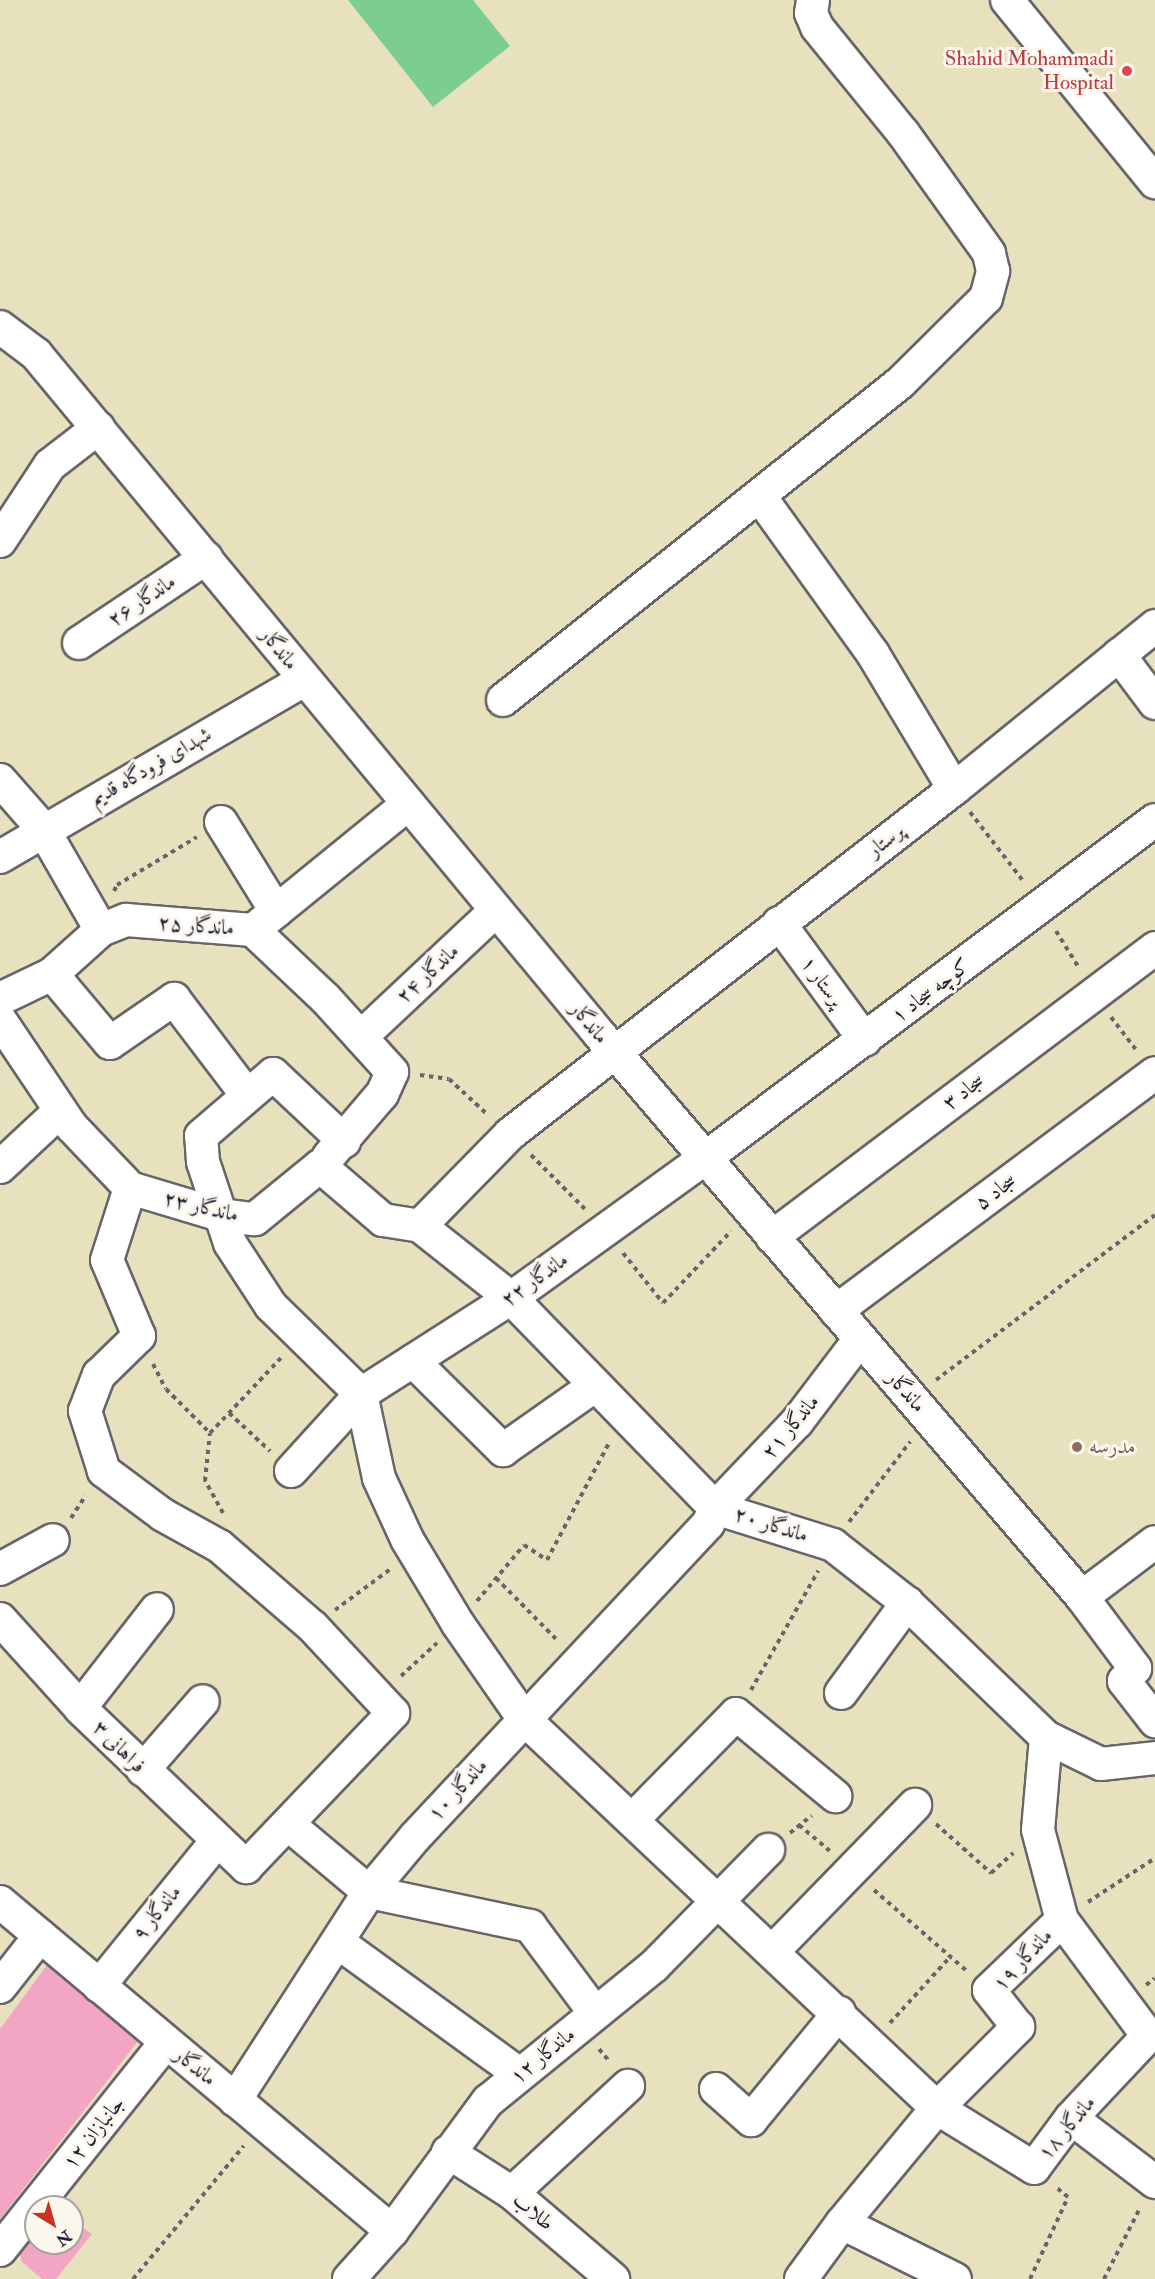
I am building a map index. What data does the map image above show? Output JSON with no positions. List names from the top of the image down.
{
  "streets": {
    "street": [
      "ماندگار ۲۶",
      "ماندگار",
      "شهدای فرودگاه قدیم",
      "پرستار",
      "ماندگار ۲۵",
      "ماندگار ۲۴",
      "پرستار ۱",
      "کوچه سجاد ۱",
      "سجاد ۳",
      "سجاد ۵",
      "ماندگار ۲۳",
      "ماندگار ۲۲",
      "ماندگار ۲۱",
      "ماندگار ۲۰",
      "فراهانی ۳",
      "ماندگار ۱۰",
      "ماندگار ۹",
      "ماندگار ۱۹",
      "ماندگار ۱۲",
      "ماندگار ۱۸",
      "جانبازان ۱۲",
      "طلاب"
    ]
  },
  "crossings": [
    ["ماندگار ۲۶", "ماندگار"],
    ["ماندگار", "شهدای فرودگاه قدیم"],
    ["ماندگار", "پرستار"],
    ["ماندگار", "ماندگار ۲۴"],
    ["ماندگار", "کوچه سجاد ۱"],
    ["ماندگار", "سجاد ۳"],
    ["ماندگار", "سجاد ۵"],
    ["ماندگار", "ماندگار ۲۲"],
    ["ماندگار", "ماندگار ۲۱"],
    ["ماندگار", "ماندگار ۱۰"],
    ["ماندگار", "ماندگار ۹"],
    ["ماندگار", "ماندگار ۱۲"],
    ["ماندگار", "جانبازان ۱۲"],
    ["پرستار", "پرستار ۱"],
    ["پرستار ۱", "کوچه سجاد ۱"],
    ["کوچه سجاد ۱", "ماندگار ۲۲"],
    ["ماندگار ۲۲", "ماندگار ۲۰"],
    ["ماندگار ۲۲", "ماندگار ۱۸"],
    ["ماندگار ۲۱", "ماندگار ۲۰"],
    ["ماندگار ۲۱", "ماندگار ۱۰"],
    ["ماندگار ۲۰", "ماندگار ۱۰"],
    ["فراهانی ۳", "ماندگار ۹"],
    ["ماندگار ۱۰", "ماندگار ۱۸"],
    ["ماندگار ۱۹", "ماندگار ۱۸"],
    ["ماندگار ۱۲", "ماندگار ۱۸"],
    ["ماندگار ۱۲", "طلاب"]
  ],
  "places": ["Shahid Mohammadi Hospital", "مدرسه"],
  "north": "bottom right"
}
